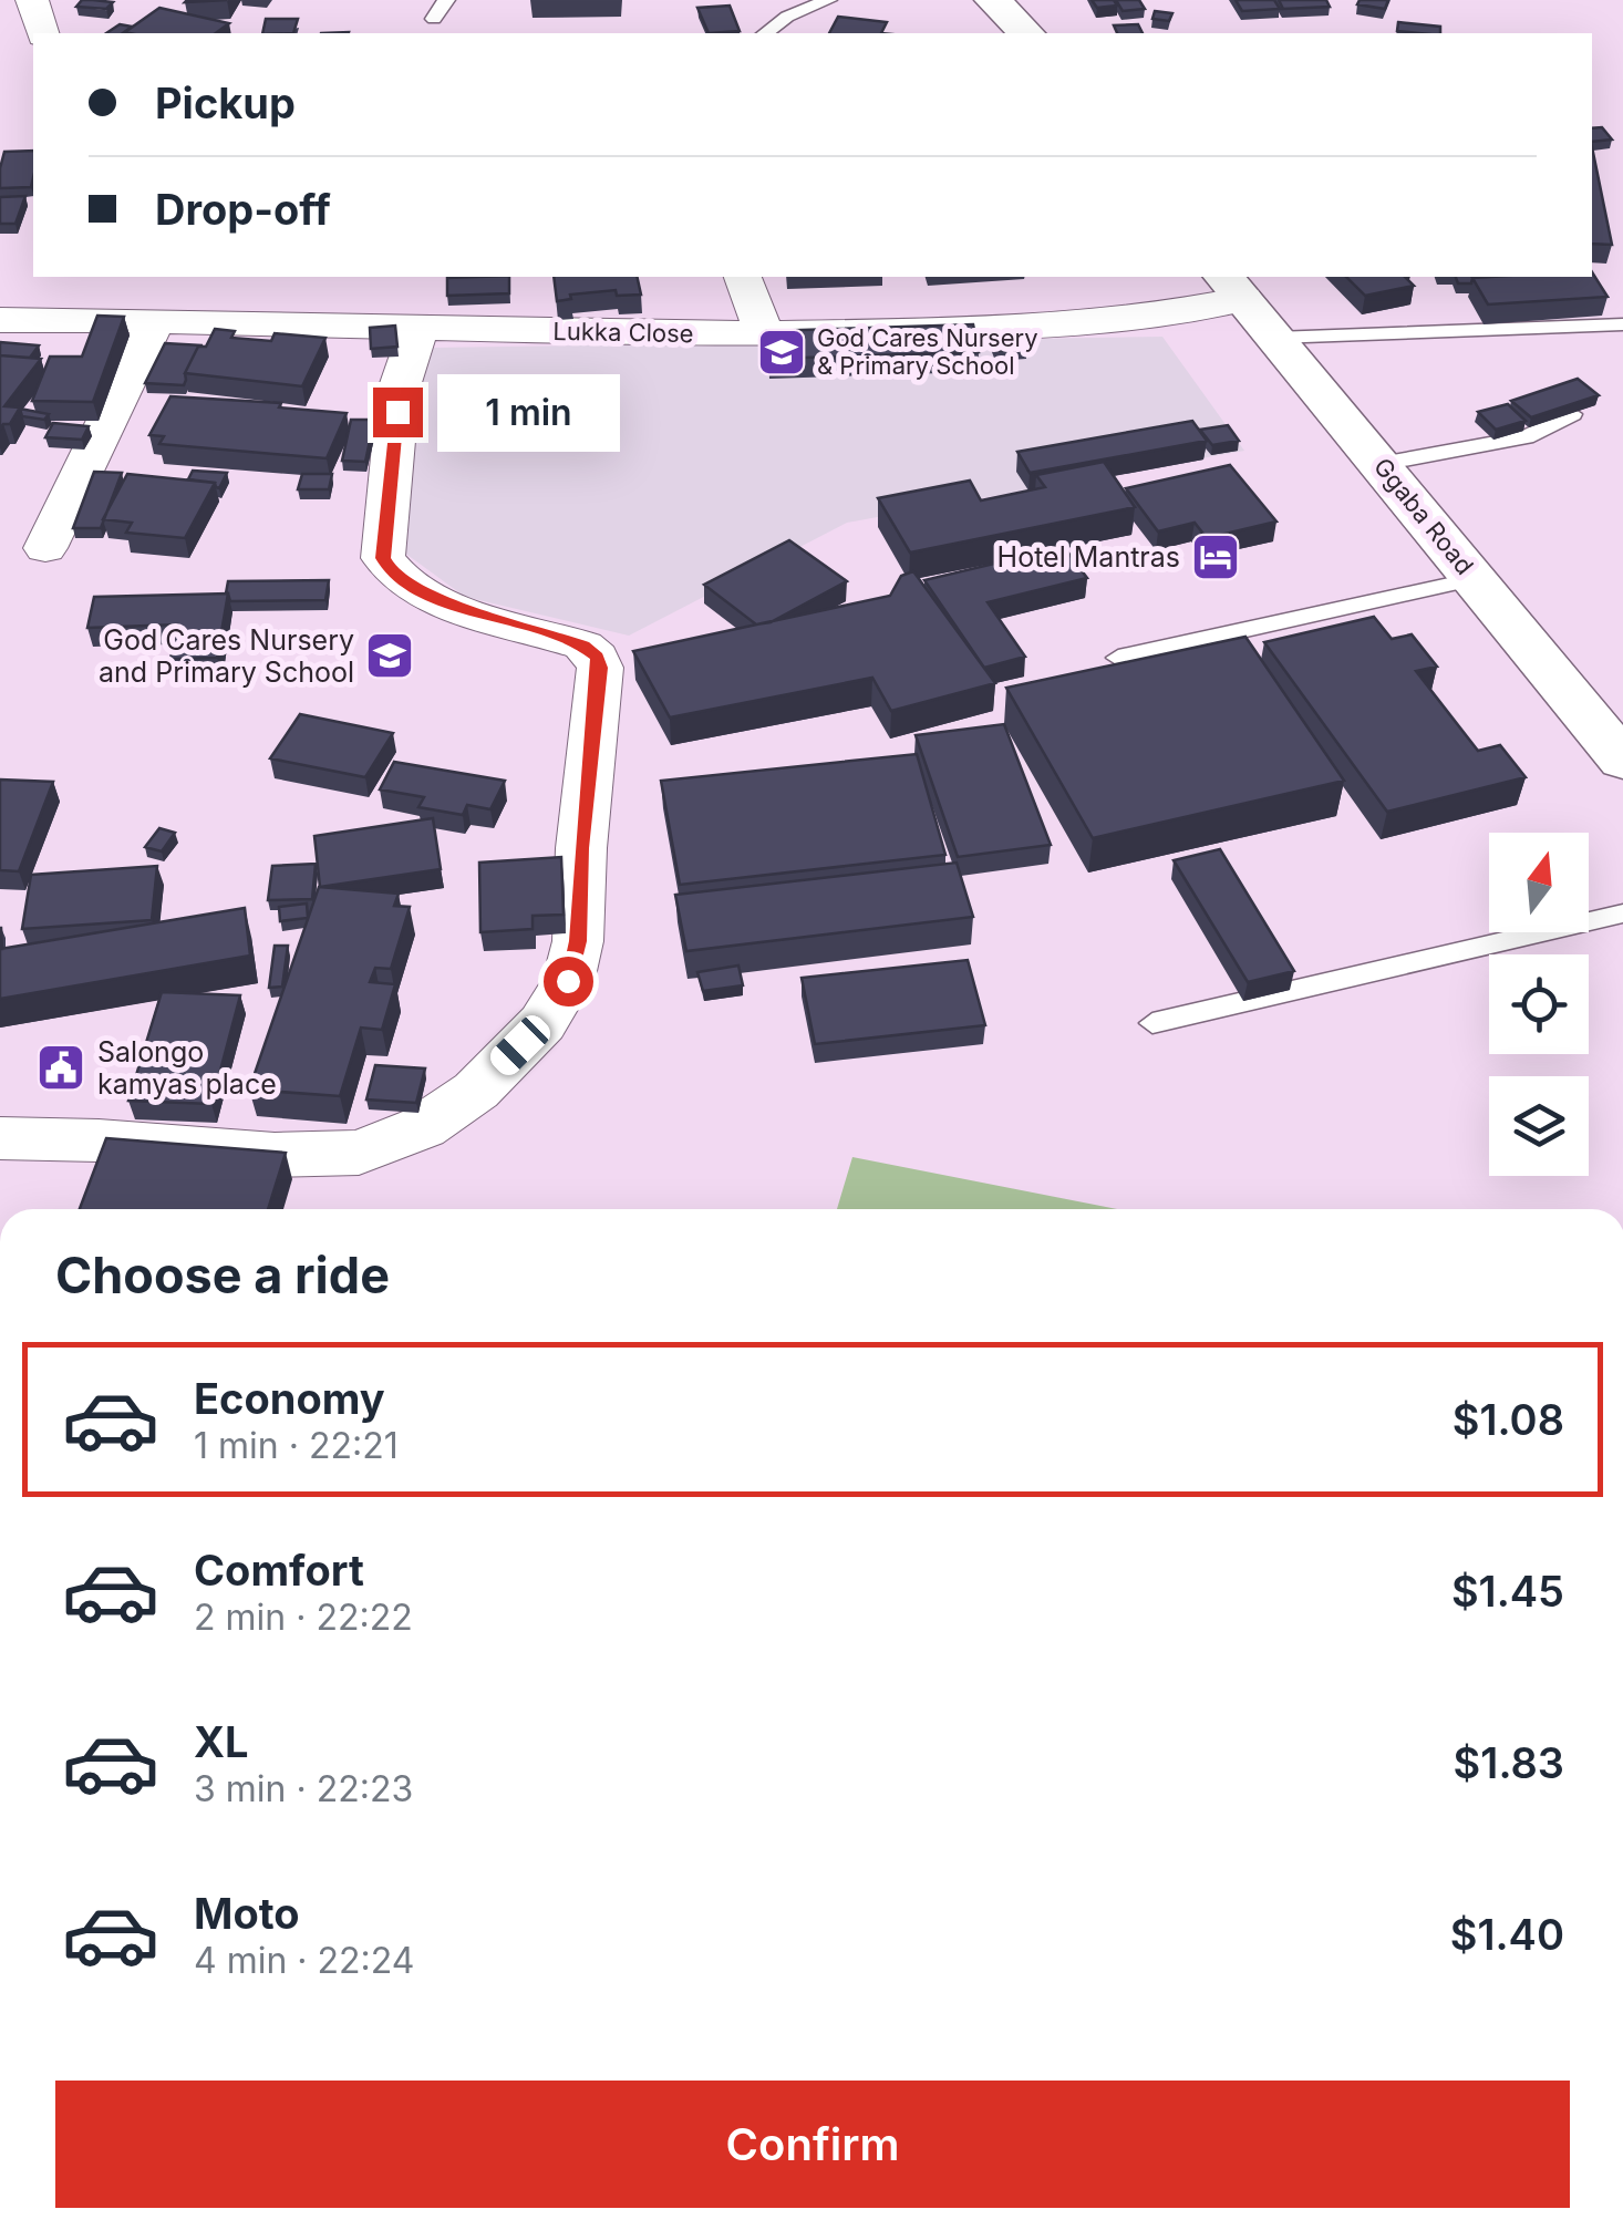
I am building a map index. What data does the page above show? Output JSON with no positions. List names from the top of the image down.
{
  "streets": {
    "main road": ["Ggaba Road"],
    "street": ["Lukka Close"]
  },
  "crossings": [
    ["Lukka Close", "Ggaba Road"]
  ],
  "places": {
    "school or university": ["God Cares Nursery & Primary School", "God Cares Nursery and Primary School"],
    "hotel": ["Hotel Mantras"],
    "public building": ["Salongo kamyas place"]
  },
  "north": "top",
  "page": {
    "banner": ["Pickup", "Drop-off"],
    "bubble": "1 min",
    "heading": "Choose a ride",
    "list": [
      {
        "name": "Economy",
        "note": "1 min · 22:21",
        "value": "$1.08"
      },
      {
        "name": "Comfort",
        "note": "2 min · 22:22",
        "value": "$1.45"
      },
      {
        "name": "XL",
        "note": "3 min · 22:23",
        "value": "$1.83"
      },
      {
        "name": "Moto",
        "note": "4 min · 22:24",
        "value": "$1.40"
      }
    ],
    "buttons": "Confirm"
  }
}
